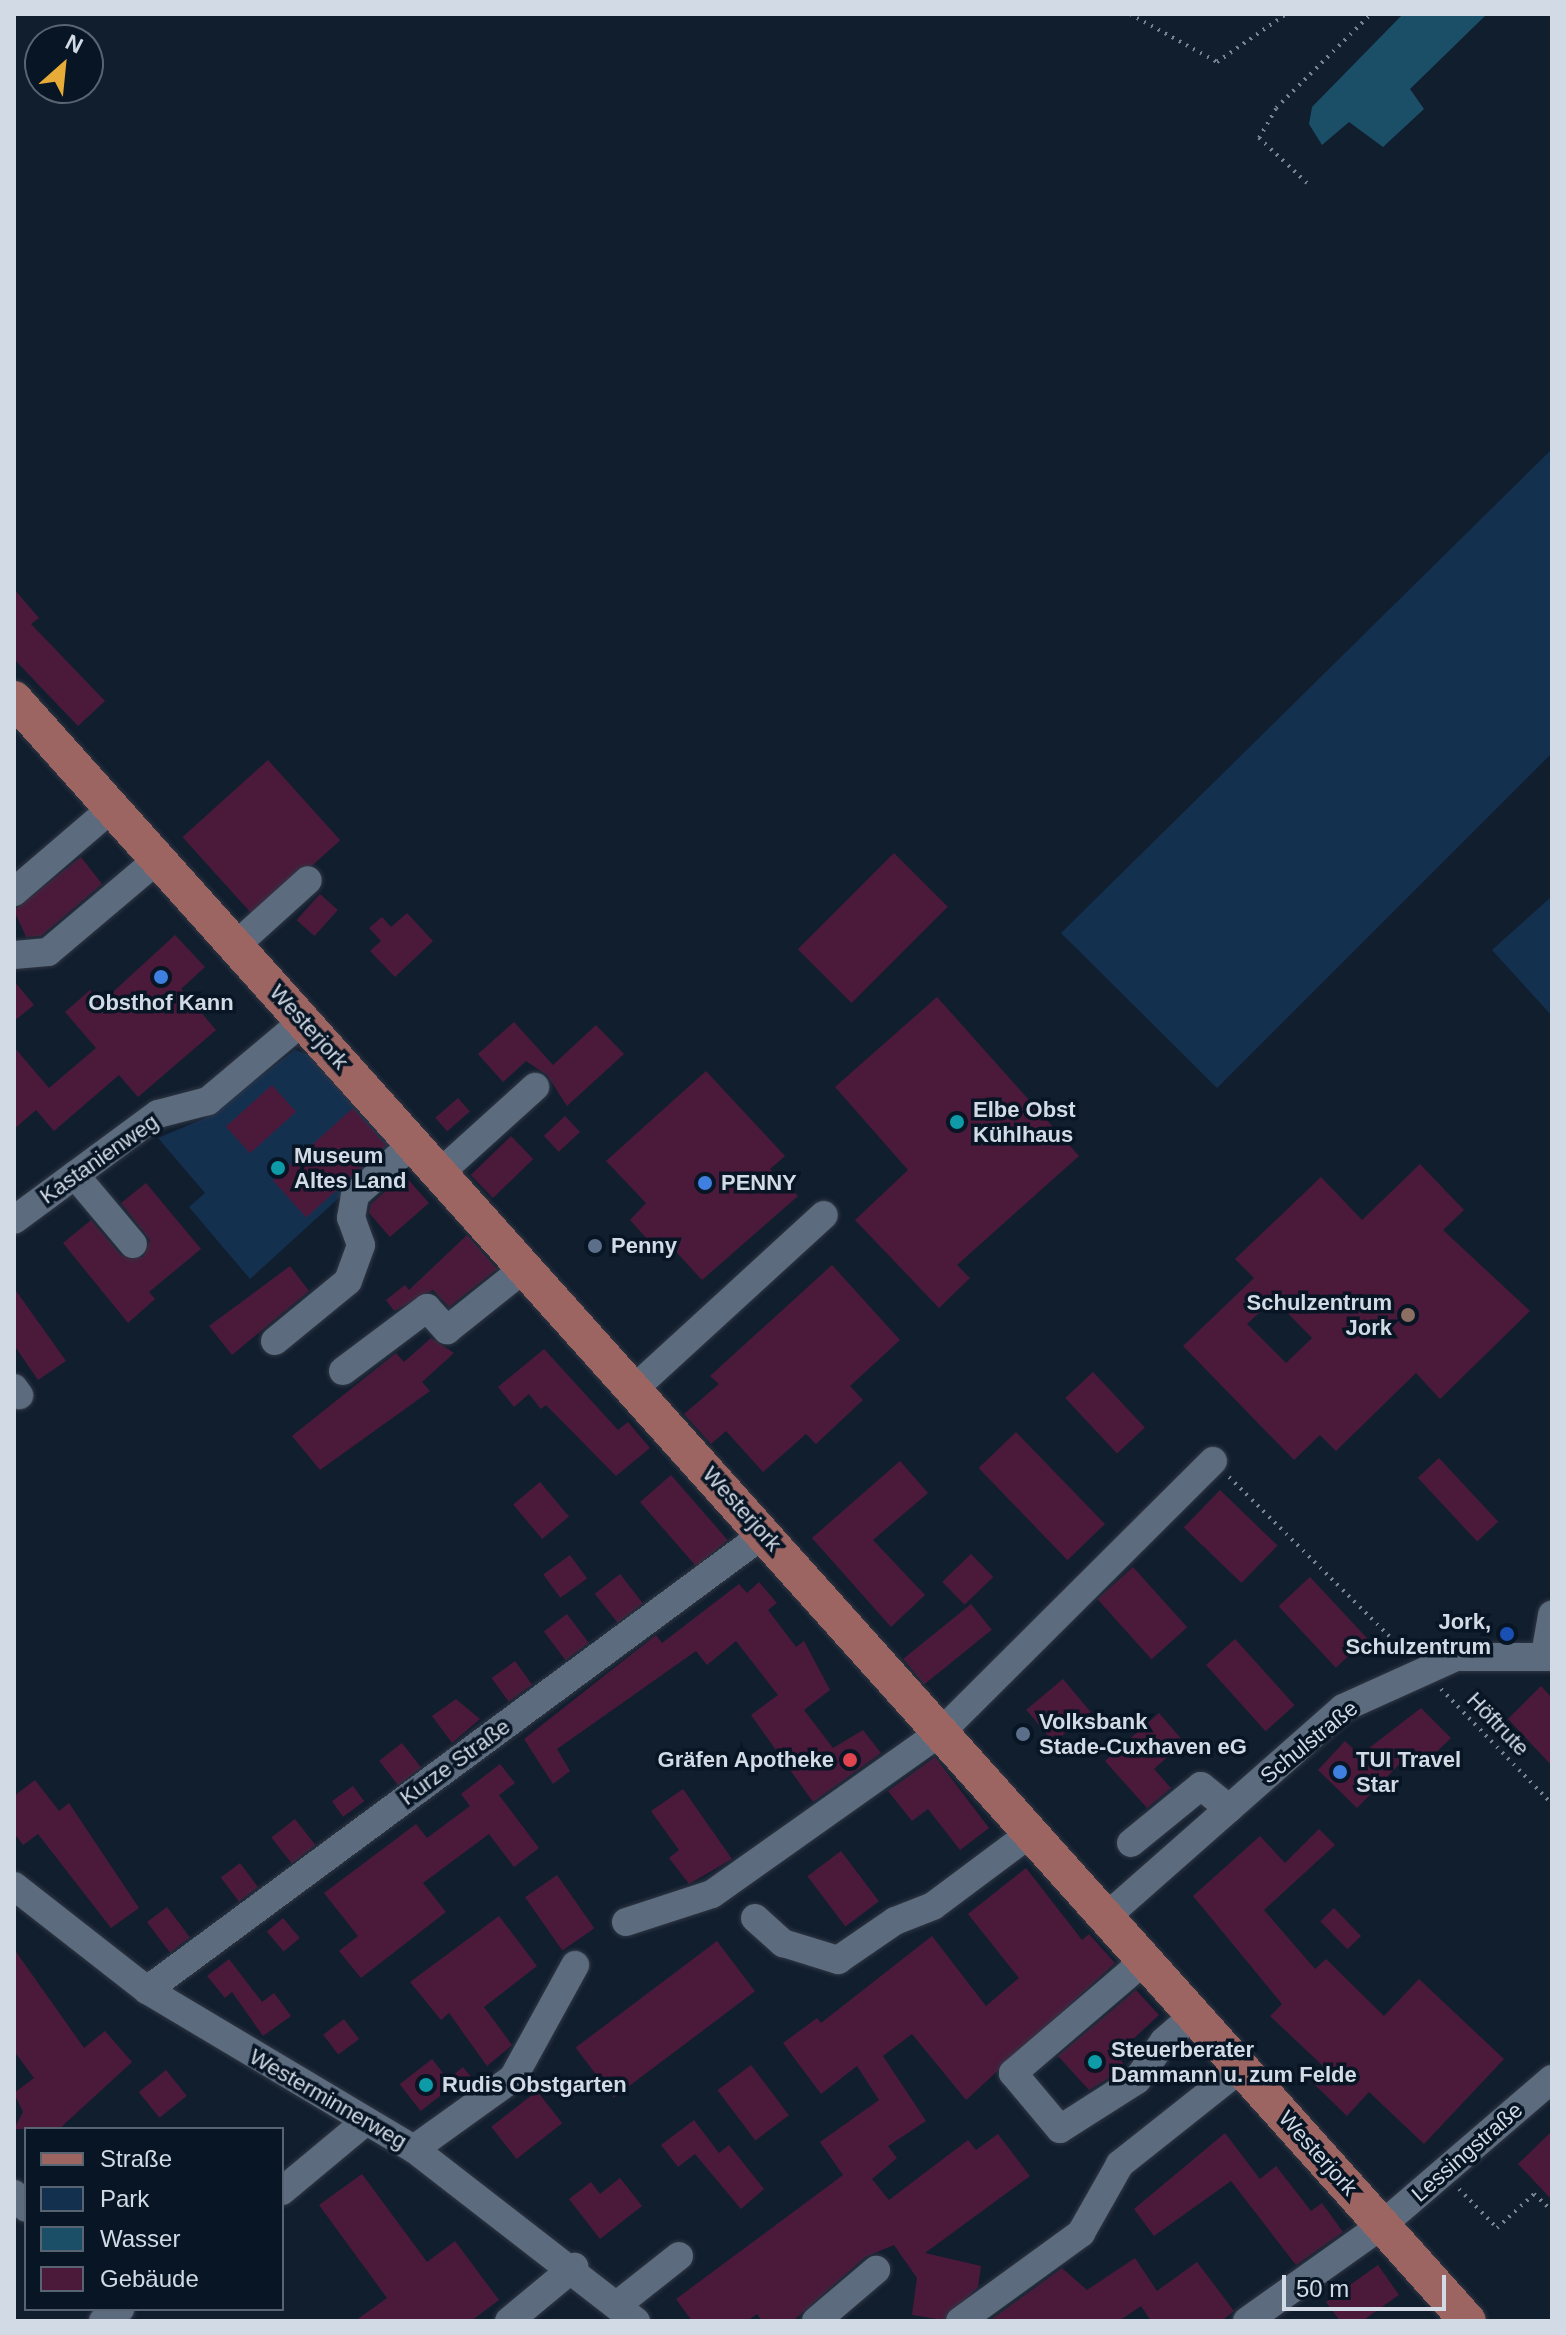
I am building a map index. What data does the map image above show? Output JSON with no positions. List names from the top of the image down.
{
  "streets": {
    "main road": ["Westerjork"],
    "street": [
      "Kastanienweg",
      "Schulstraße",
      "Kurze Straße",
      "Westerminnerweg",
      "Lessingstraße"
    ],
    "path": ["Höftrute"]
  },
  "crossings": [
    ["Westerjork", "Kastanienweg"],
    ["Westerjork", "Schulstraße"],
    ["Westerjork", "Kurze Straße"],
    ["Westerjork", "Lessingstraße"],
    ["Höftrute", "Schulstraße"],
    ["Kurze Straße", "Westerminnerweg"]
  ],
  "places": [
    "Obsthof Kann",
    "Elbe Obst Kühlhaus",
    "Museum Altes Land",
    "PENNY",
    "Penny",
    "Schulzentrum Jork",
    "Jork, Schulzentrum",
    "Volksbank Stade-Cuxhaven eG",
    "Gräfen Apotheke",
    "TUI Travel Star",
    "Steuerberater Dammann u. zum Felde",
    "Rudis Obstgarten"
  ],
  "legend": [
    "Straße",
    "Park",
    "Wasser",
    "Gebäude"
  ],
  "scale_bar": "50 m",
  "north": "top right"
}
